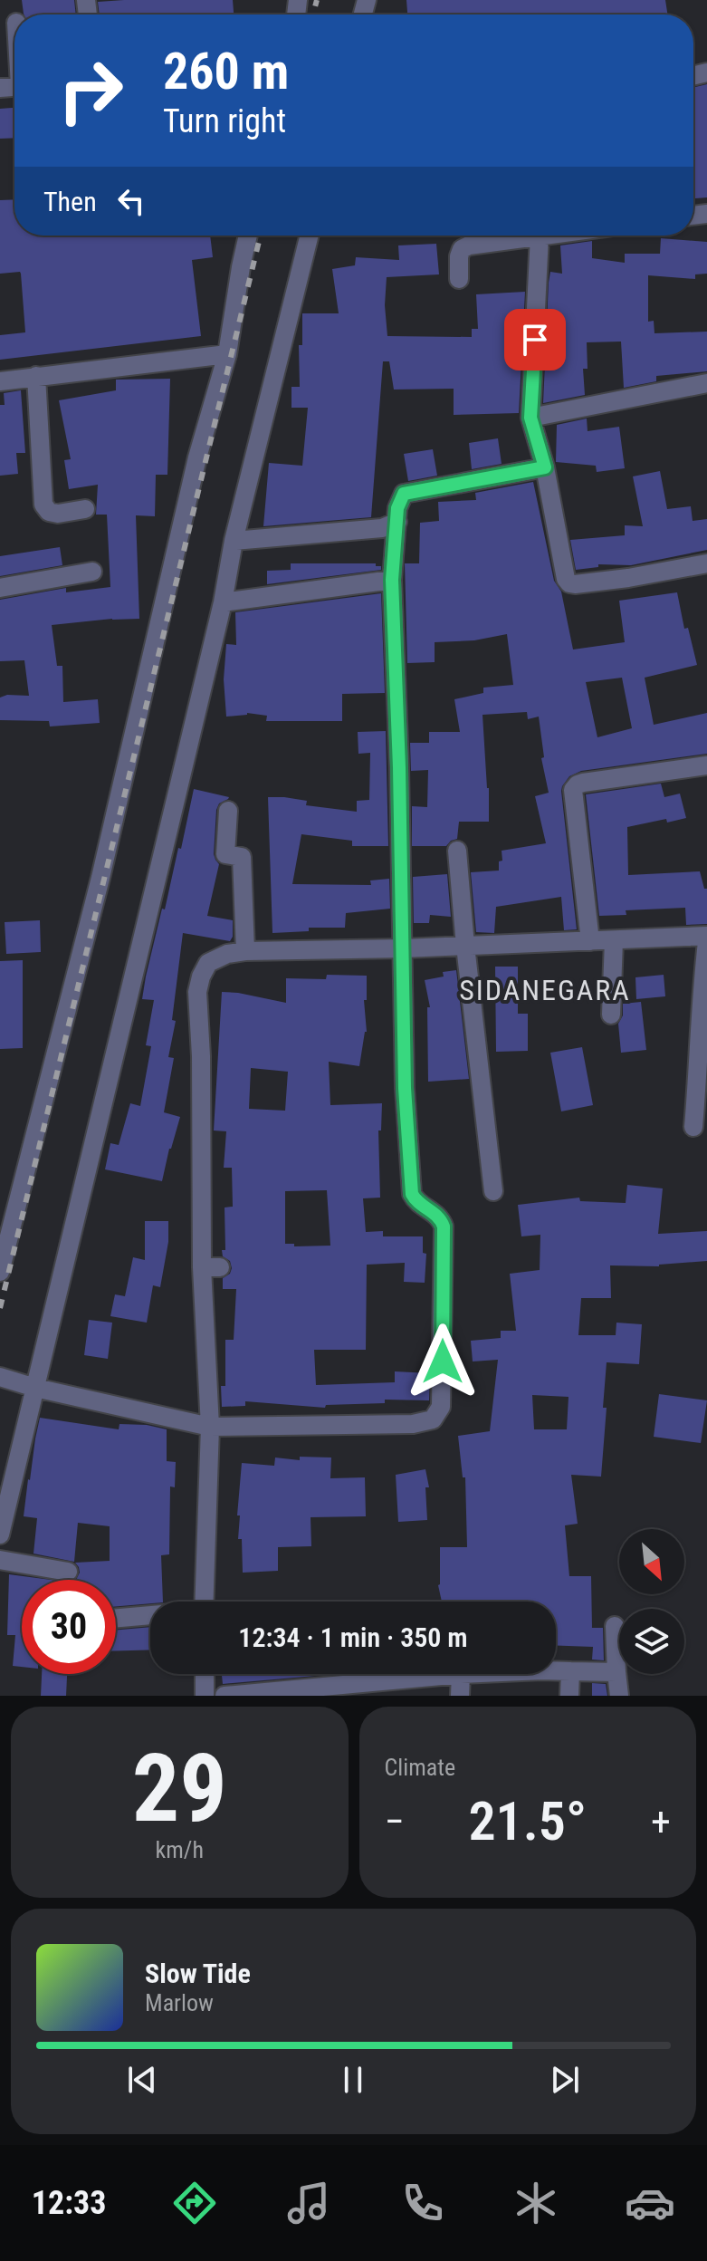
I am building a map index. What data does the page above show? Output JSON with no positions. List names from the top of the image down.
{
  "districts": ["SIDANEGARA"],
  "north": "bottom right",
  "page": {
    "turn": ["260 m", "Turn right"],
    "then": "Then",
    "limit": "30",
    "trip": "12:34 · 1 min · 350 m",
    "tile": [
      ["29", "km/h"],
      "Climate"
    ],
    "heat": ["−", "21.5°", "+"],
    "song": ["Slow Tide", "Marlow"],
    "tabs": "12:33"
  }
}
